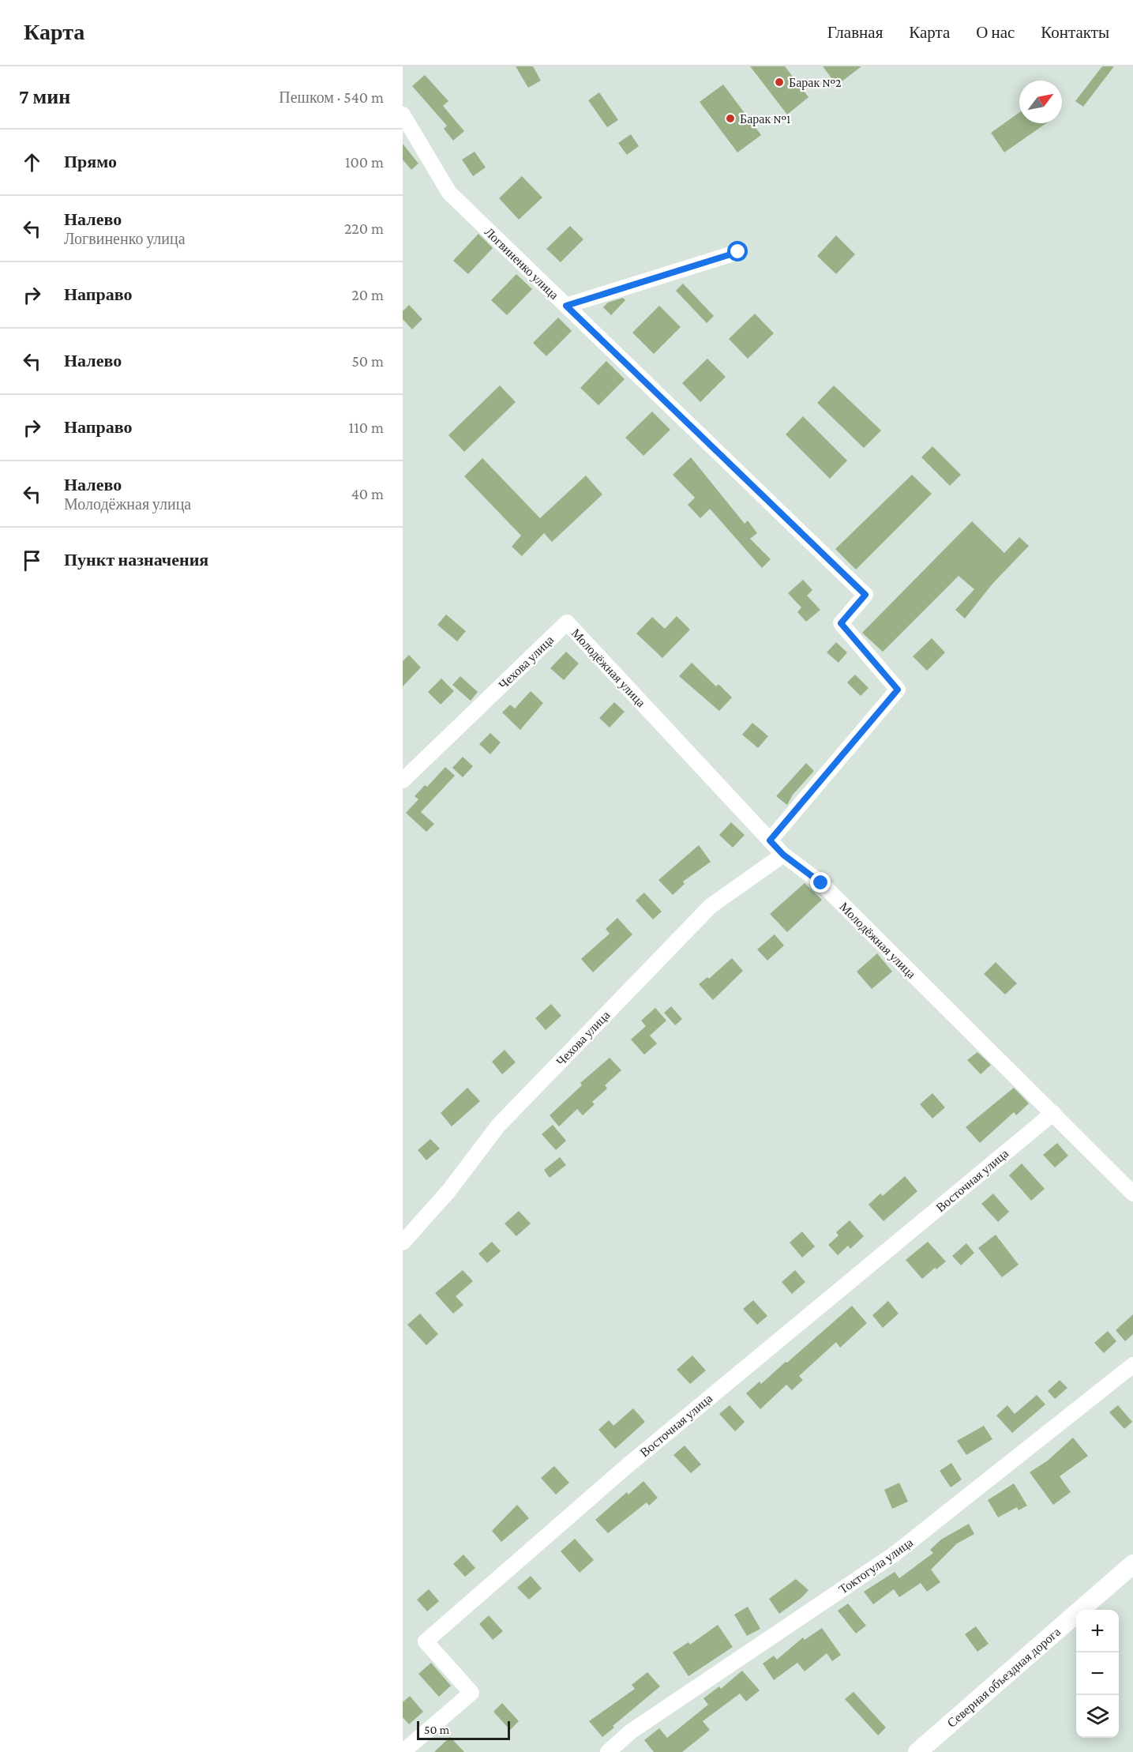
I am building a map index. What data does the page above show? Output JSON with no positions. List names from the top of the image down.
{
  "streets": {
    "main road": ["Северная объездная дорога"],
    "street": [
      "Логвиненко улица",
      "Чехова улица",
      "Молодёжная улица",
      "Восточная улица",
      "Токтогула улица"
    ]
  },
  "crossings": [
    ["Логвиненко улица", "Молодёжная улица"],
    ["Чехова улица", "Молодёжная улица"],
    ["Молодёжная улица", "Восточная улица"]
  ],
  "places": ["Барак №2", "Барак №1"],
  "scale_bar": "50 m",
  "north": "top right",
  "page": {
    "header": "Карта",
    "nav": [
      "Главная",
      "Карта",
      "О нас",
      "Контакты"
    ],
    "heading": ["7 мин", "Пешком · 540 m"],
    "list": [
      ["Прямо", "100 m"],
      ["Налево", "Логвиненко улица", "220 m"],
      ["Направо", "20 m"],
      ["Налево", "50 m"],
      ["Направо", "110 m"],
      ["Налево", "Молодёжная улица", "40 m"],
      "Пункт назначения"
    ],
    "map_buttons": ["+", "−"],
    "scale": "50 m"
  }
}
